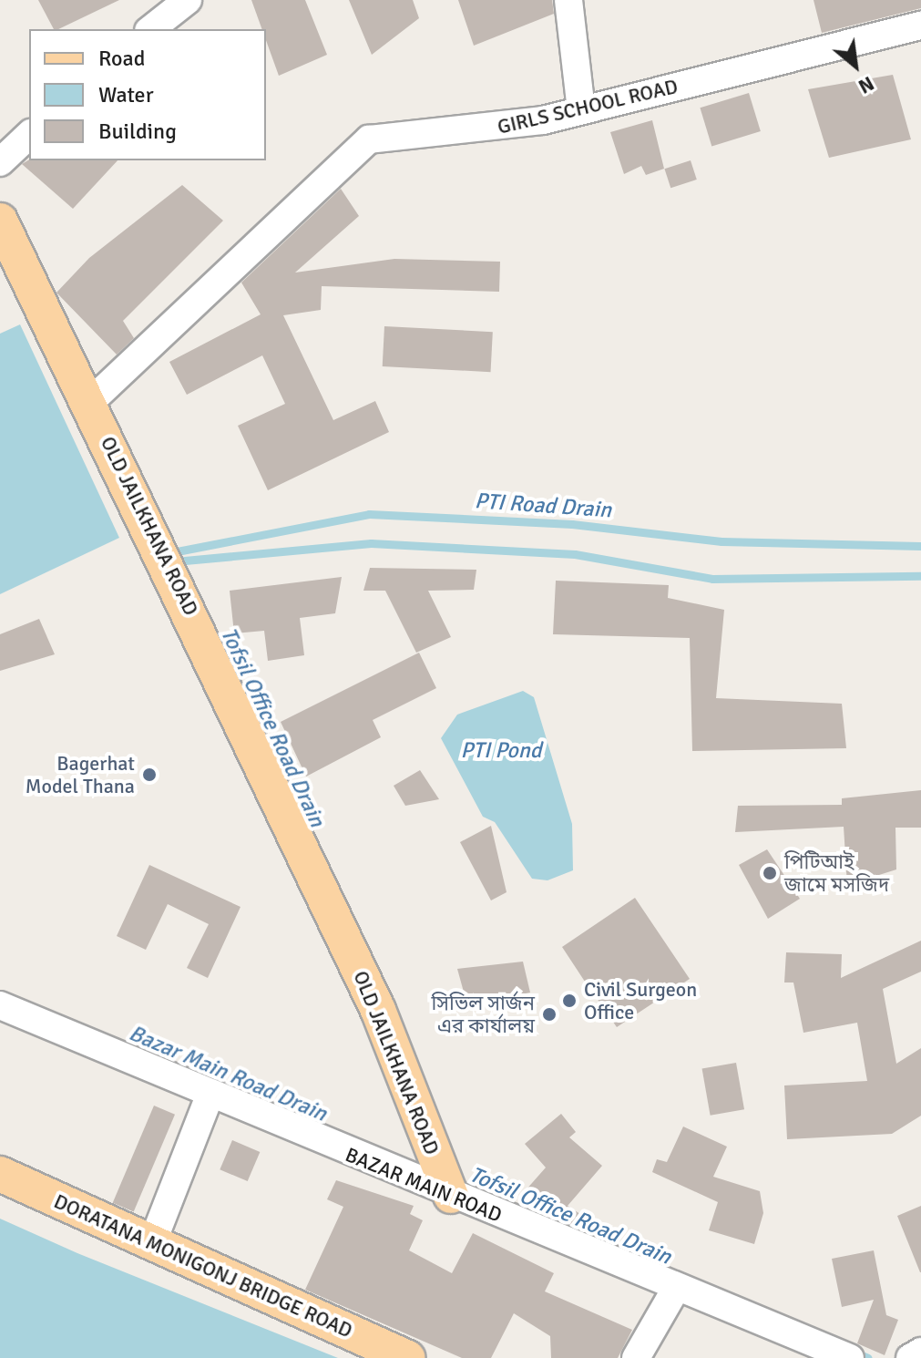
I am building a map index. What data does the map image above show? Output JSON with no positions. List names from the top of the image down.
{
  "streets": {
    "main road": ["OLD JAILKHANA ROAD", "DORATANA MONIGONJ BRIDGE ROAD"],
    "street": ["GIRLS SCHOOL ROAD", "BAZAR MAIN ROAD"]
  },
  "crossings": [
    ["GIRLS SCHOOL ROAD", "OLD JAILKHANA ROAD"],
    ["OLD JAILKHANA ROAD", "BAZAR MAIN ROAD"]
  ],
  "water": [
    "PTI Road Drain",
    "Tofsil Office Road Drain",
    "PTI Pond",
    "Bazar Main Road Drain"
  ],
  "places": [
    "Bagerhat Model Thana",
    "পিটিআই জামে মসজিদ",
    "Civil Surgeon Office",
    "সিভিল সার্জন এর কার্যালয়"
  ],
  "legend": ["Road", "Water", "Building"],
  "north": "bottom right"
}
